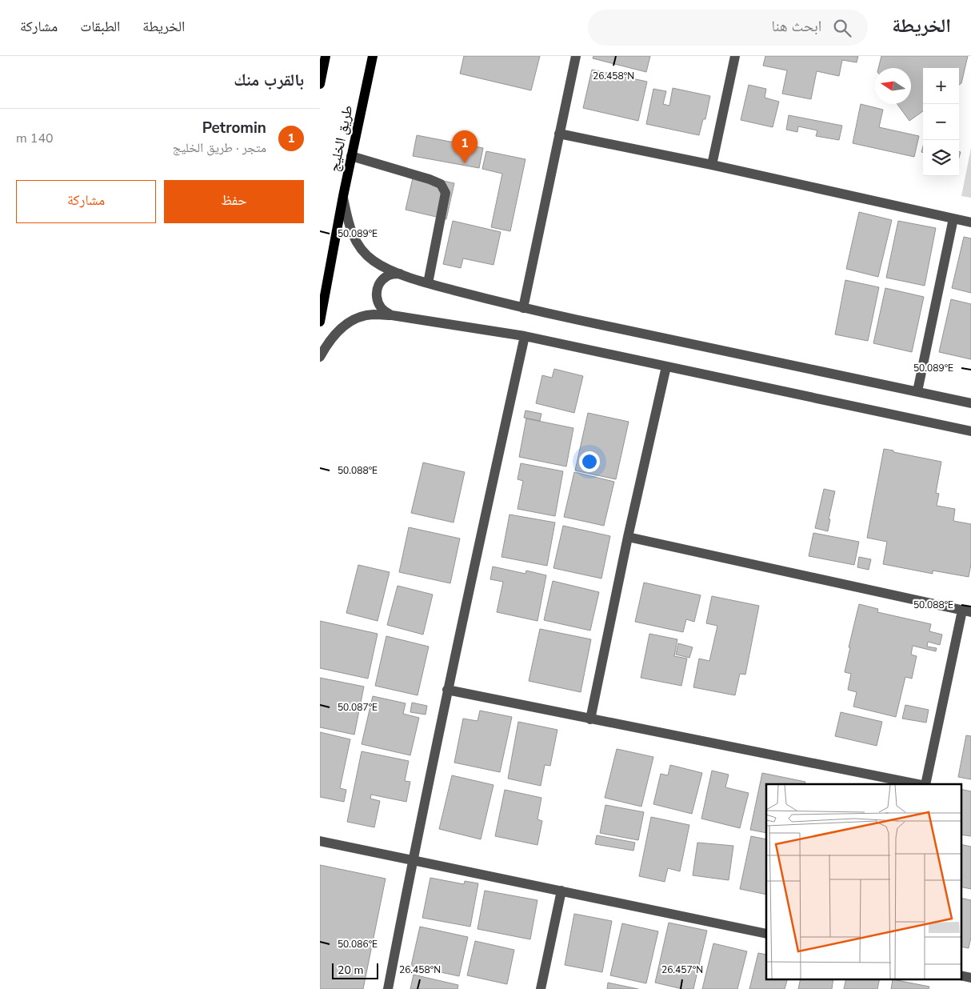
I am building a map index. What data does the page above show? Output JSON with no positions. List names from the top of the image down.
{
  "streets": {
    "main road": ["طريق الخليج"]
  },
  "scale_bar": "20 m",
  "north": "left",
  "page": {
    "header": "الخريطة",
    "search": "ابحث هنا",
    "nav": ["الخريطة", "الطبقات", "مشاركة"],
    "heading": "بالقرب منك",
    "map_buttons": ["+", "−"],
    "list": [
      {
        "mark": "1",
        "name": "Petromin",
        "note": "متجر · طريق الخليج",
        "value": "140 m"
      }
    ],
    "pins": "1",
    "buttons": ["حفظ", "مشاركة"],
    "scale": "20 m"
  },
  "coordinates": [
    "26.458°N",
    "50.089°E",
    "50.088°E",
    "50.087°E",
    "50.086°E",
    "26.457°N"
  ]
}
